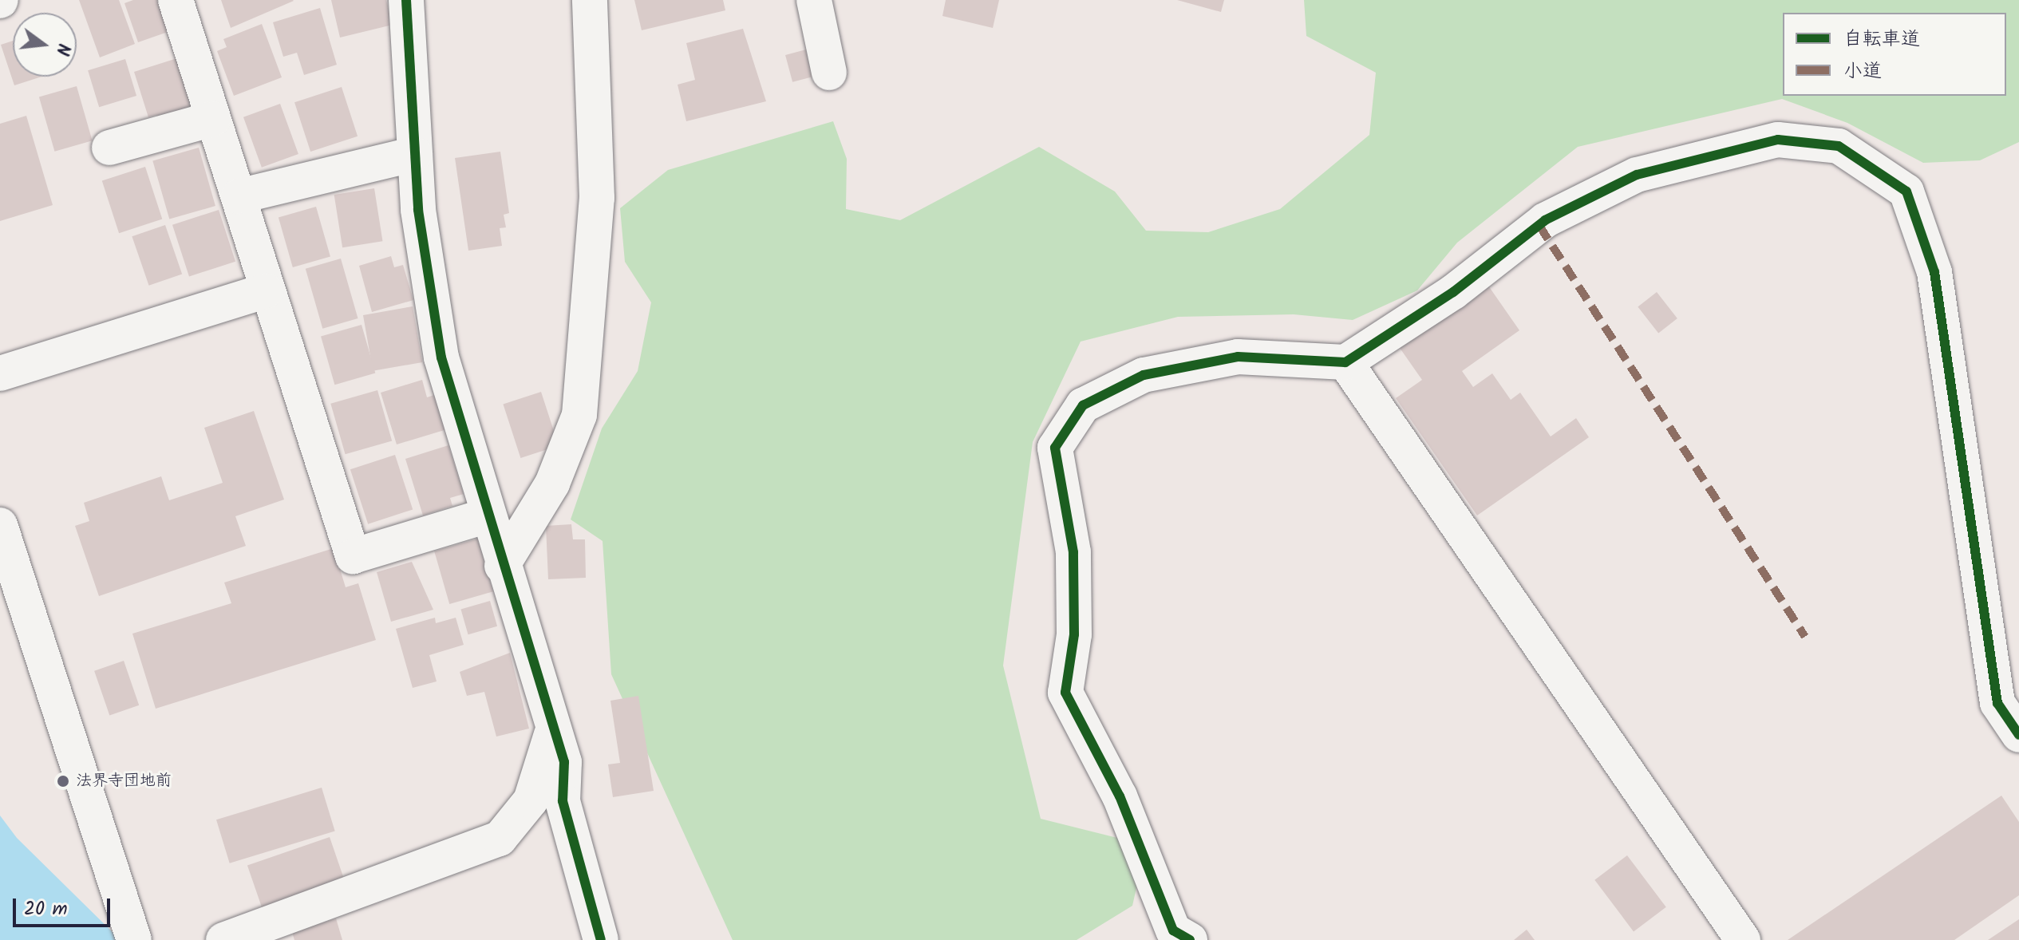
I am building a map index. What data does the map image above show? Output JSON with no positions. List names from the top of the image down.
{
  "places": ["法界寺団地前"],
  "legend": ["自転車道", "小道"],
  "scale_bar": "20 m",
  "north": "right"
}
